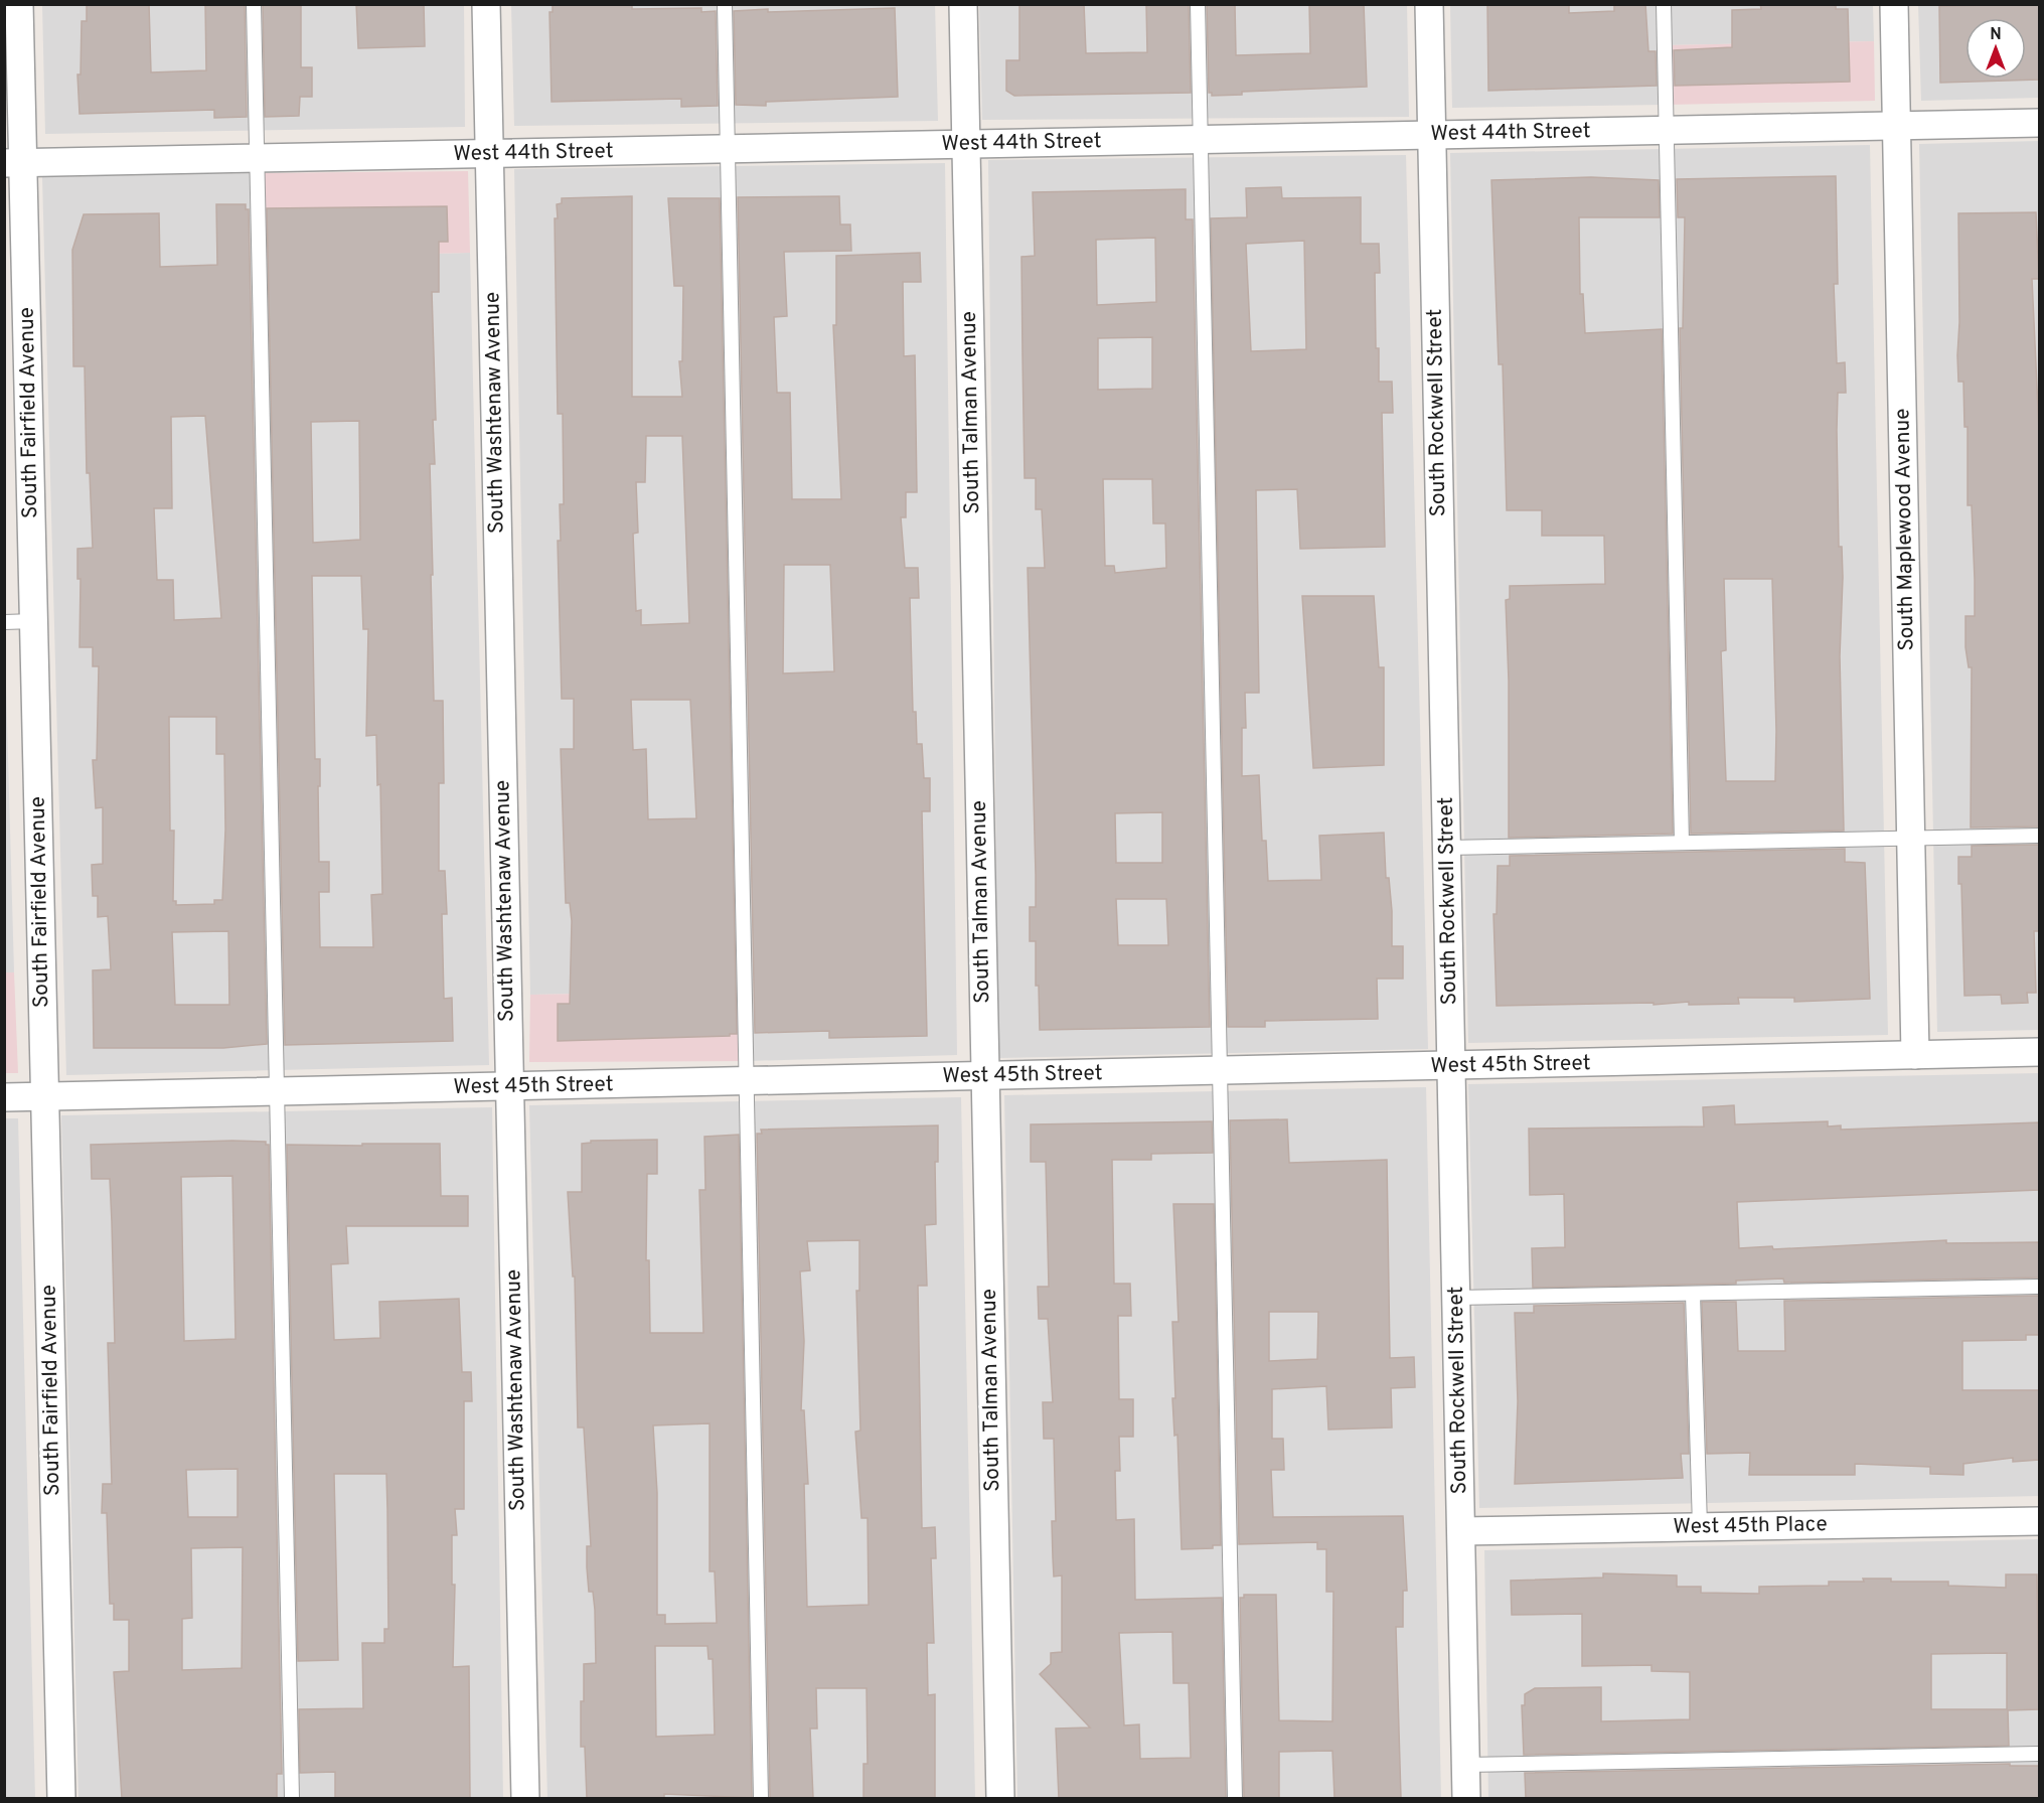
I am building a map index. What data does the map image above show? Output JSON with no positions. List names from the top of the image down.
{
  "streets": {
    "street": [
      "West 44th Street",
      "South Fairfield Avenue",
      "South Washtenaw Avenue",
      "South Talman Avenue",
      "South Rockwell Street",
      "South Maplewood Avenue",
      "West 45th Street",
      "West 45th Place"
    ]
  },
  "crossings": [
    ["West 44th Street", "South Fairfield Avenue"],
    ["West 44th Street", "South Washtenaw Avenue"],
    ["West 44th Street", "South Talman Avenue"],
    ["West 44th Street", "South Rockwell Street"],
    ["West 44th Street", "South Maplewood Avenue"],
    ["South Fairfield Avenue", "West 45th Street"],
    ["South Washtenaw Avenue", "West 45th Street"],
    ["South Talman Avenue", "West 45th Street"],
    ["South Rockwell Street", "West 45th Street"],
    ["South Rockwell Street", "West 45th Place"],
    ["South Maplewood Avenue", "West 45th Street"]
  ],
  "north": "top"
}
